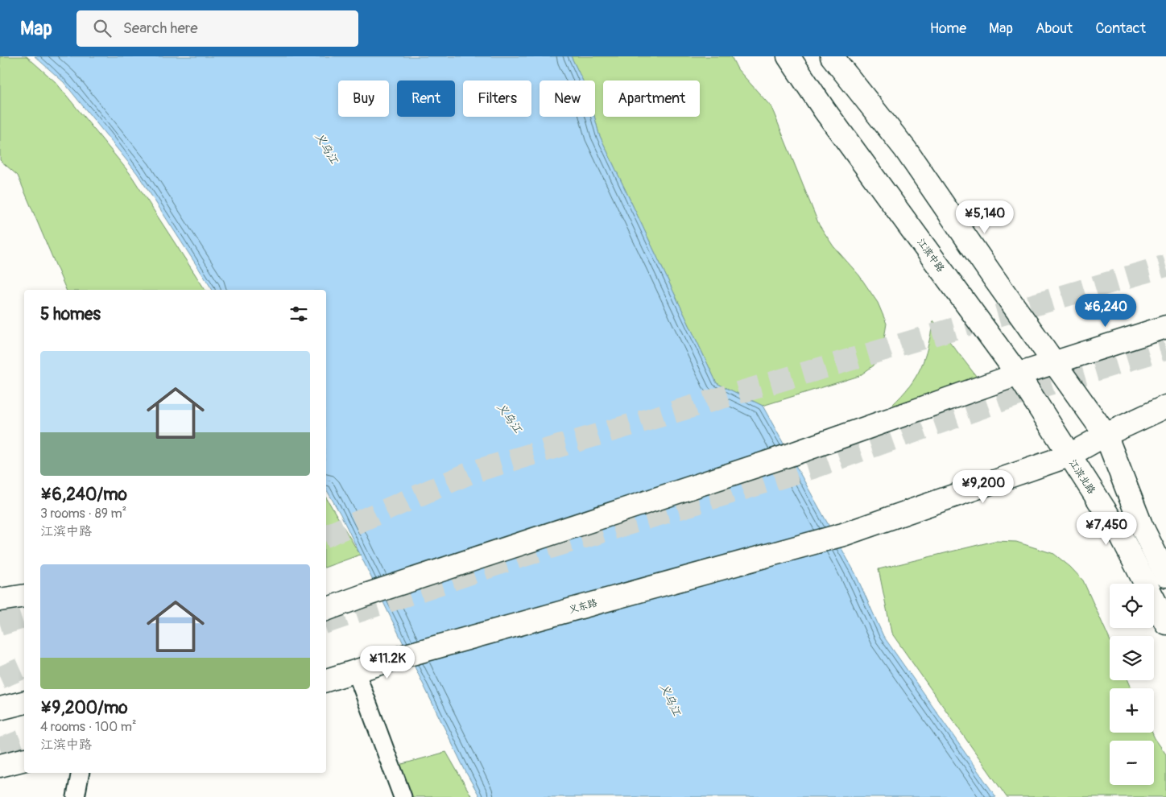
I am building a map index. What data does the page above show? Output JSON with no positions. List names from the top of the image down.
{
  "streets": {
    "main road": ["江滨中路", "江滨北路", "义东路"]
  },
  "crossings": [
    ["江滨中路", "江滨北路"],
    ["江滨中路", "义东路"],
    ["江滨北路", "义东路"]
  ],
  "water": ["义乌江"],
  "page": {
    "header": "Map",
    "search": "Search here",
    "nav": [
      "Home",
      "Map",
      "About",
      "Contact"
    ],
    "chip": [
      "Buy",
      "Rent",
      "Filters",
      "New",
      "Apartment"
    ],
    "price": [
      "¥5,140",
      "¥6,240",
      "¥9,200",
      "¥7,450",
      "¥11.2K"
    ],
    "heading": "5 homes",
    "list": [
      {
        "name": "¥6,240/mo",
        "note": "3 rooms · 89 m² · 江滨中路"
      },
      {
        "name": "¥9,200/mo",
        "note": "4 rooms · 100 m² · 江滨中路"
      }
    ],
    "map_buttons": ["+", "−"]
  }
}
